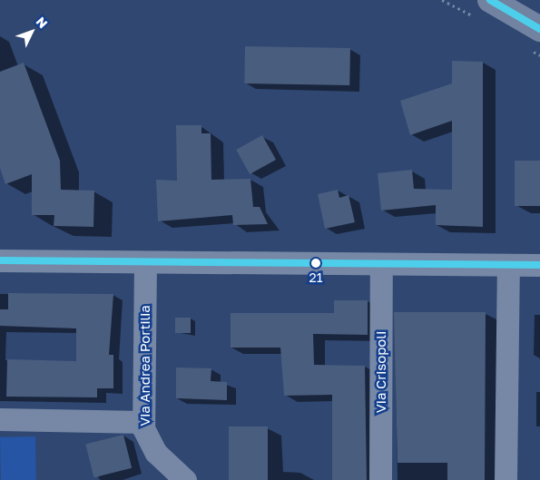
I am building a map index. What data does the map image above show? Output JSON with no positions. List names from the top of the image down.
{
  "streets": {
    "street": ["Via Andrea Portilia", "Via Crisopoli"]
  },
  "places": ["21"],
  "lines": ["transit line 21"],
  "north": "top right"
}
